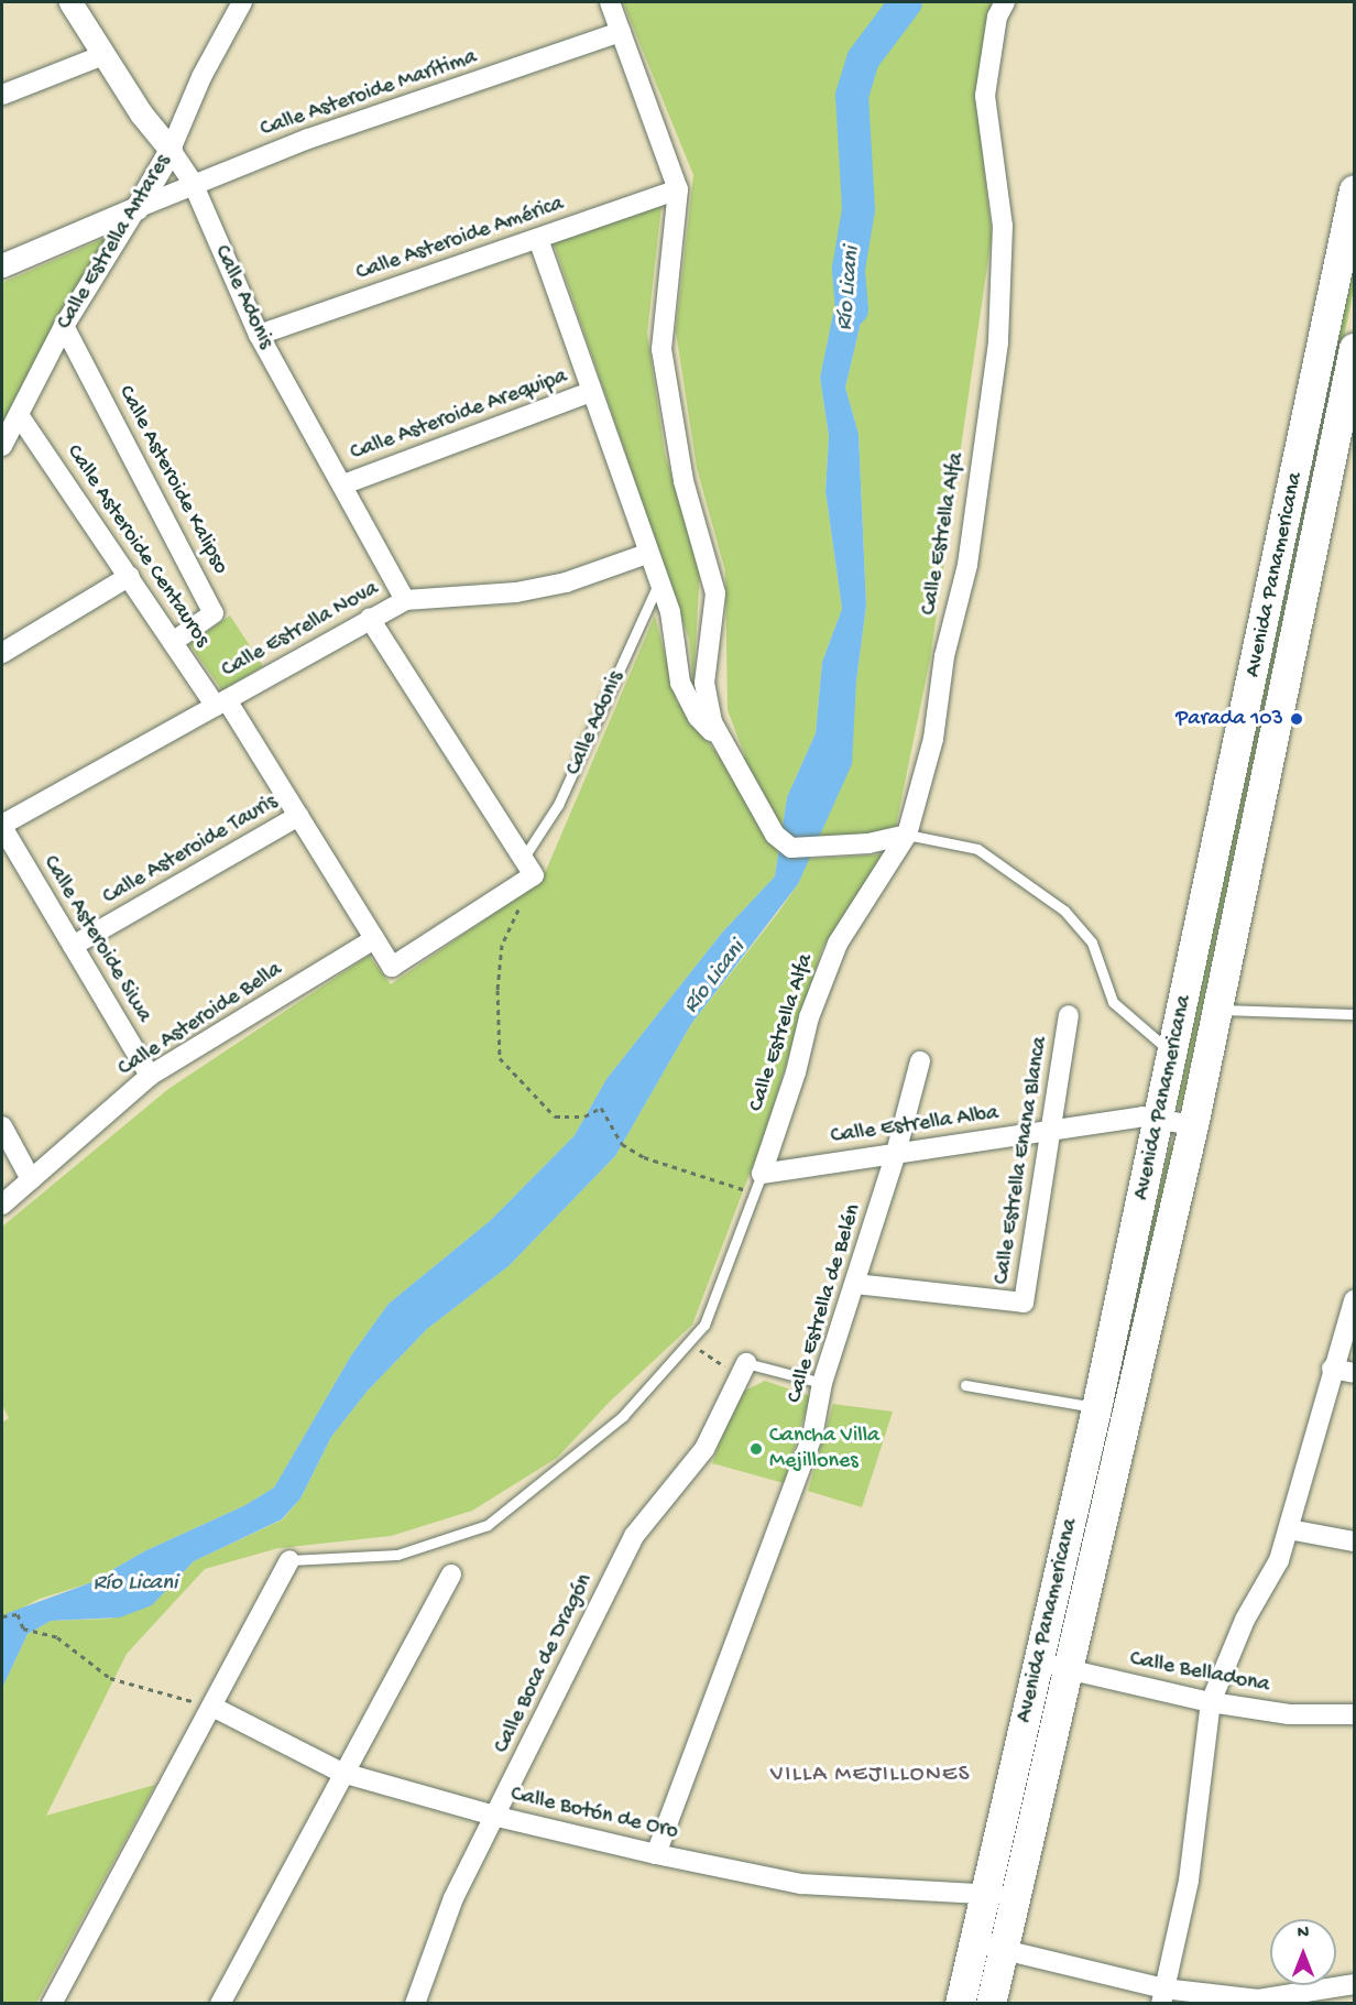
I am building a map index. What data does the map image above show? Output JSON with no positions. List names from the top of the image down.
{
  "streets": {
    "main road": ["Avenida Panamericana"],
    "street": [
      "Calle Asteroide Marítima",
      "Calle Asteroide América",
      "Calle Estrella Antares",
      "Calle Adonis",
      "Calle Asteroide Arequipa",
      "Calle Asteroide Kalipso",
      "Calle Estrella Alfa",
      "Calle Asteroide Centauros",
      "Calle Estrella Nova",
      "Calle Asteroide Tauris",
      "Calle Asteroide Siwa",
      "Calle Asteroide Bella",
      "Calle Estrella Alba",
      "Calle Estrella Enana Blanca",
      "Calle Estrella de Belén",
      "Calle Boca de Dragón",
      "Calle Belladona",
      "Calle Botón de Oro"
    ]
  },
  "crossings": [
    ["Calle Asteroide Marítima", "Calle Estrella Antares"],
    ["Calle Asteroide Marítima", "Calle Adonis"],
    ["Calle Asteroide América", "Calle Adonis"],
    ["Calle Estrella Antares", "Calle Adonis"],
    ["Calle Estrella Antares", "Calle Asteroide Kalipso"],
    ["Calle Estrella Antares", "Calle Asteroide Centauros"],
    ["Calle Adonis", "Calle Asteroide Arequipa"],
    ["Calle Adonis", "Calle Asteroide Centauros"],
    ["Calle Adonis", "Calle Estrella Nova"],
    ["Calle Asteroide Kalipso", "Calle Asteroide Centauros"],
    ["Calle Estrella Alfa", "Calle Estrella Alba"],
    ["Calle Asteroide Centauros", "Calle Estrella Nova"],
    ["Calle Asteroide Centauros", "Calle Asteroide Tauris"],
    ["Calle Asteroide Centauros", "Calle Asteroide Bella"],
    ["Avenida Panamericana", "Calle Estrella Alba"],
    ["Avenida Panamericana", "Calle Belladona"],
    ["Avenida Panamericana", "Calle Botón de Oro"],
    ["Calle Estrella Nova", "Calle Asteroide Siwa"],
    ["Calle Asteroide Tauris", "Calle Asteroide Siwa"],
    ["Calle Asteroide Siwa", "Calle Asteroide Bella"],
    ["Calle Estrella Alba", "Calle Estrella Enana Blanca"],
    ["Calle Estrella Alba", "Calle Estrella de Belén"],
    ["Calle Estrella Enana Blanca", "Calle Estrella de Belén"],
    ["Calle Estrella de Belén", "Calle Botón de Oro"],
    ["Calle Boca de Dragón", "Calle Botón de Oro"]
  ],
  "districts": ["VILLA MEJILLONES"],
  "water": ["Río Licani"],
  "places": ["Parada 103", "Cancha Villa Mejillones"],
  "north": "top"
}
